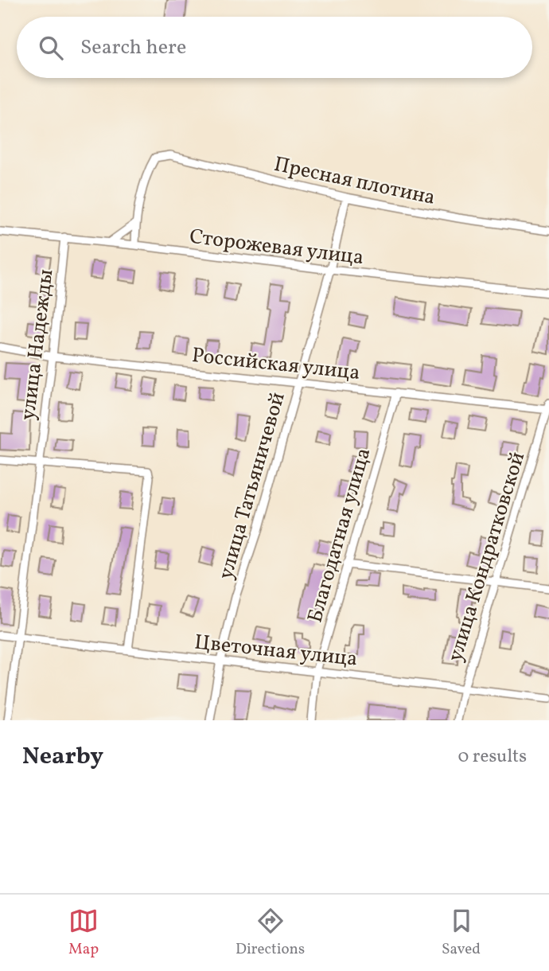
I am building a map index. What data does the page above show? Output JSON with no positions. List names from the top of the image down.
{
  "streets": {
    "street": [
      "Пресная плотина",
      "Сторожевая улица",
      "улица Надежды",
      "Российская улица",
      "улица Татьяничевой",
      "Благодатная улица",
      "улица Кондратковской",
      "Цветочная улица"
    ]
  },
  "crossings": [
    ["Пресная плотина", "улица Татьяничевой"],
    ["Сторожевая улица", "улица Надежды"],
    ["Сторожевая улица", "улица Татьяничевой"],
    ["улица Надежды", "Российская улица"],
    ["улица Надежды", "Цветочная улица"],
    ["Российская улица", "улица Татьяничевой"],
    ["Российская улица", "Благодатная улица"],
    ["Российская улица", "улица Кондратковской"],
    ["улица Татьяничевой", "Цветочная улица"],
    ["Благодатная улица", "Цветочная улица"],
    ["улица Кондратковской", "Цветочная улица"]
  ],
  "page": {
    "search": "Search here",
    "heading": ["Nearby", "0 results"],
    "nav": ["Map", "Directions", "Saved"]
  }
}
